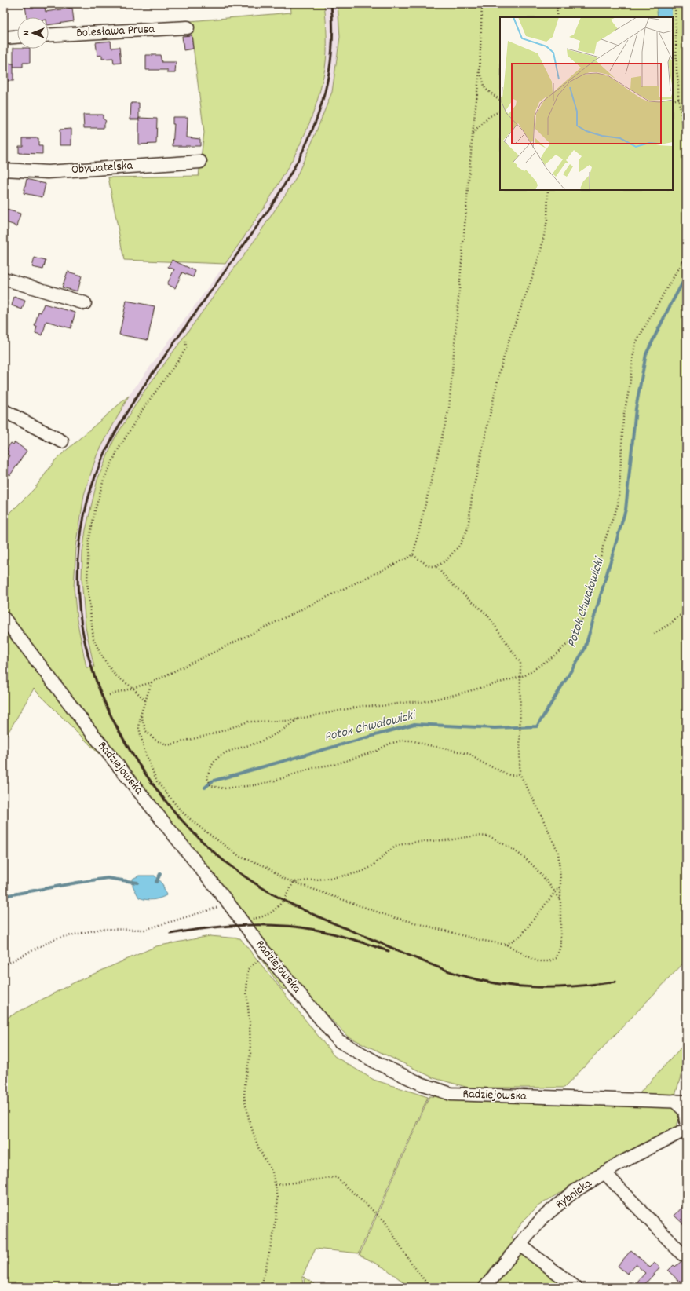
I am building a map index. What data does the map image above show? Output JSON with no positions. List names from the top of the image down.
{
  "streets": {
    "street": [
      "Bolesława Prusa",
      "Obywatelska",
      "Radziejowska",
      "Rybnicka"
    ]
  },
  "crossings": [
    ["Radziejowska", "Rybnicka"]
  ],
  "water": ["Potok Chwałowicki"],
  "north": "left"
}
